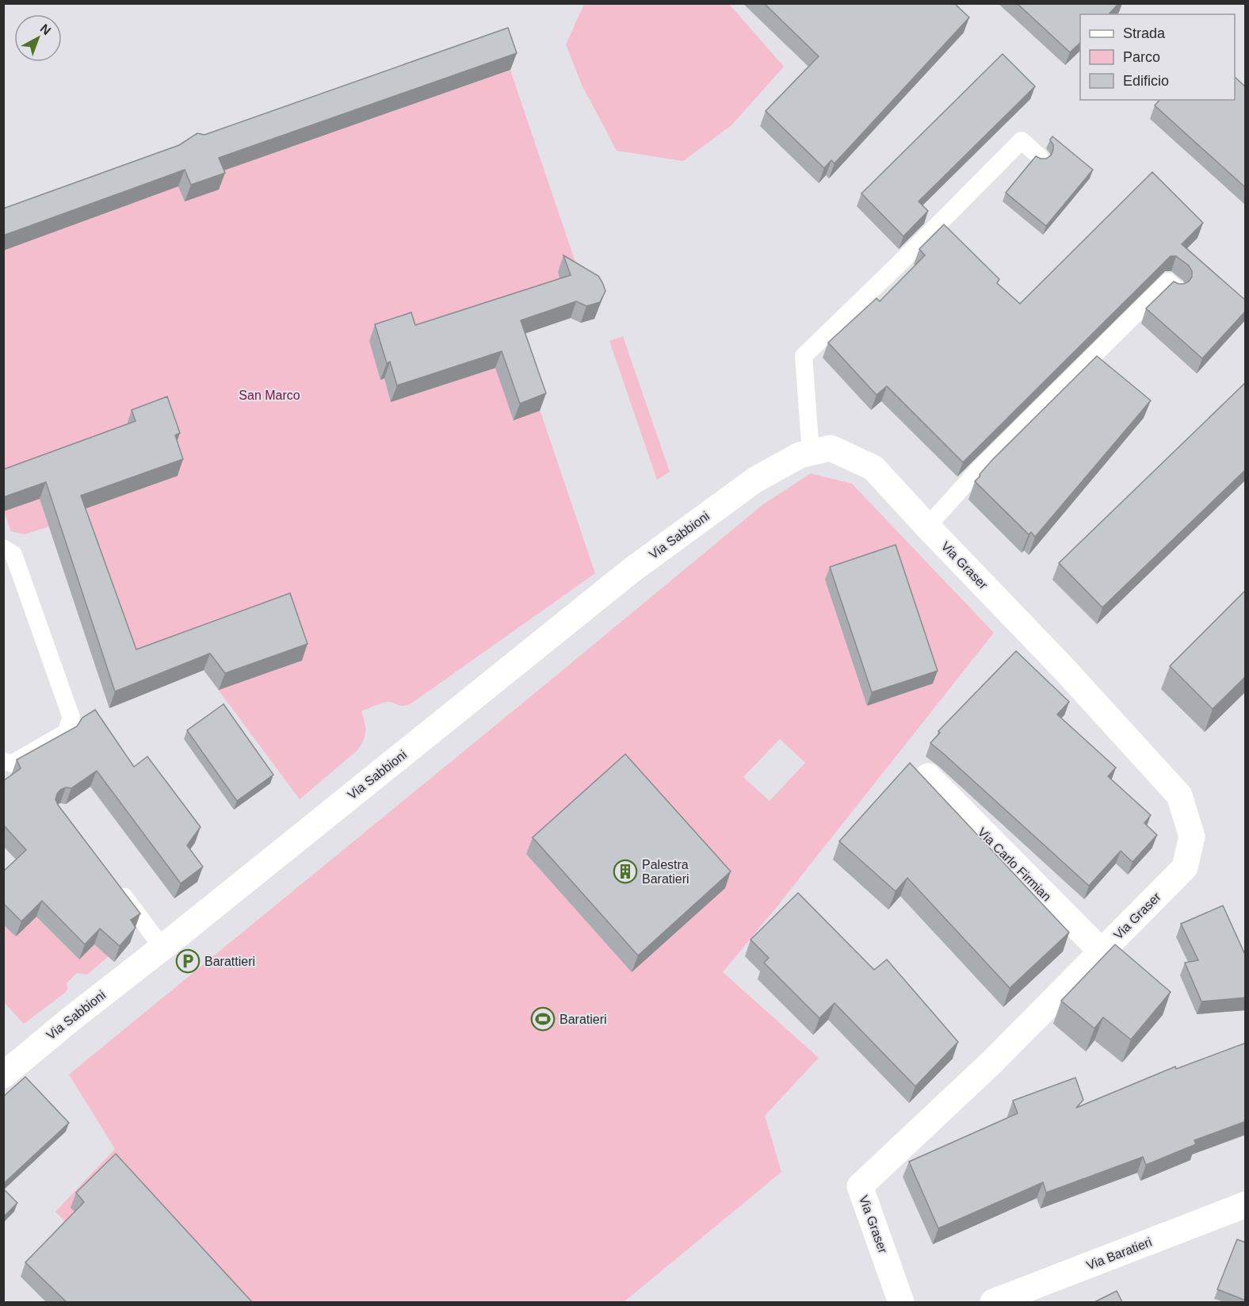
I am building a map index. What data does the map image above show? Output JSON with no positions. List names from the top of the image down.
{
  "streets": {
    "street": [
      "Via Sabbioni",
      "Via Graser",
      "Via Carlo Firmian",
      "Via Baratieri"
    ]
  },
  "crossings": [
    ["Via Sabbioni", "Via Graser"],
    ["Via Graser", "Via Carlo Firmian"]
  ],
  "parks": ["San Marco"],
  "places": {
    "building": ["Palestra Baratieri"],
    "parking": ["Barattieri"],
    "sports": ["Baratieri"]
  },
  "legend": ["Strada", "Parco", "Edificio"],
  "north": "top right"
}
